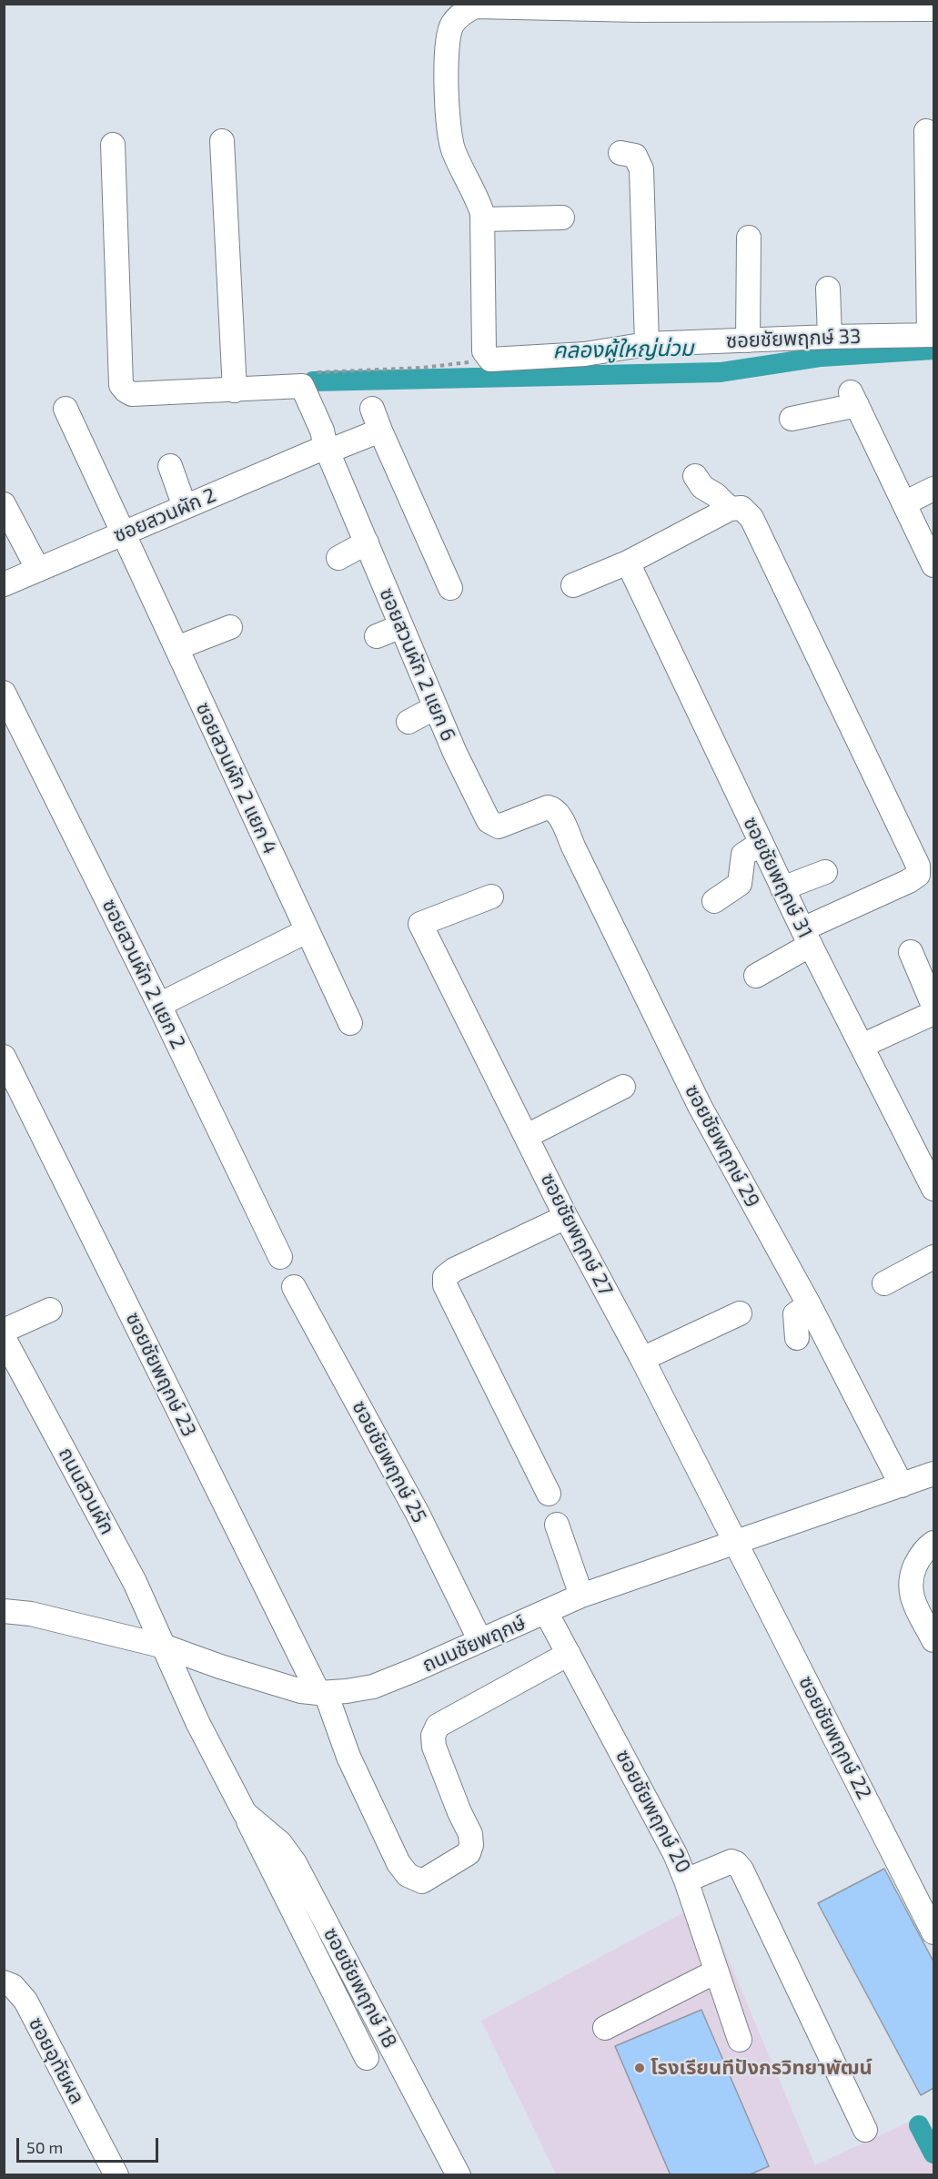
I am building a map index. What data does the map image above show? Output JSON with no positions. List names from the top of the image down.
{
  "streets": {
    "street": [
      "ซอยชัยพฤกษ์ 33",
      "ซอยสวนผัก 2",
      "ซอยสวนผัก 2 แยก 6",
      "ซอยสวนผัก 2 แยก 4",
      "ซอยชัยพฤกษ์ 31",
      "ซอยสวนผัก 2 แยก 2",
      "ซอยชัยพฤกษ์ 29",
      "ซอยชัยพฤกษ์ 27",
      "ซอยชัยพฤกษ์ 23",
      "ซอยชัยพฤกษ์ 25",
      "ถนนสวนผัก",
      "ถนนชัยพฤกษ์",
      "ซอยชัยพฤกษ์ 22",
      "ซอยชัยพฤกษ์ 20",
      "ซอยชัยพฤกษ์ 18",
      "ซอยอุทัยผล"
    ]
  },
  "crossings": [
    ["ซอยสวนผัก 2", "ซอยสวนผัก 2 แยก 6"],
    ["ซอยสวนผัก 2", "ซอยสวนผัก 2 แยก 4"],
    ["ซอยสวนผัก 2 แยก 6", "ซอยชัยพฤกษ์ 29"],
    ["ซอยชัยพฤกษ์ 29", "ถนนชัยพฤกษ์"],
    ["ซอยชัยพฤกษ์ 27", "ถนนชัยพฤกษ์"],
    ["ซอยชัยพฤกษ์ 27", "ซอยชัยพฤกษ์ 22"],
    ["ซอยชัยพฤกษ์ 23", "ถนนชัยพฤกษ์"],
    ["ซอยชัยพฤกษ์ 23", "ซอยชัยพฤกษ์ 20"],
    ["ซอยชัยพฤกษ์ 25", "ถนนชัยพฤกษ์"],
    ["ถนนสวนผัก", "ถนนชัยพฤกษ์"],
    ["ถนนสวนผัก", "ซอยชัยพฤกษ์ 18"],
    ["ถนนชัยพฤกษ์", "ซอยชัยพฤกษ์ 22"],
    ["ถนนชัยพฤกษ์", "ซอยชัยพฤกษ์ 20"],
    ["ถนนชัยพฤกษ์", "ซอยชัยพฤกษ์ 18"]
  ],
  "water": ["คลองผู้ใหญ่น่วม"],
  "places": ["โรงเรียนทีปังกรวิทยาพัฒน์"],
  "scale_bar": "50 m"
}
